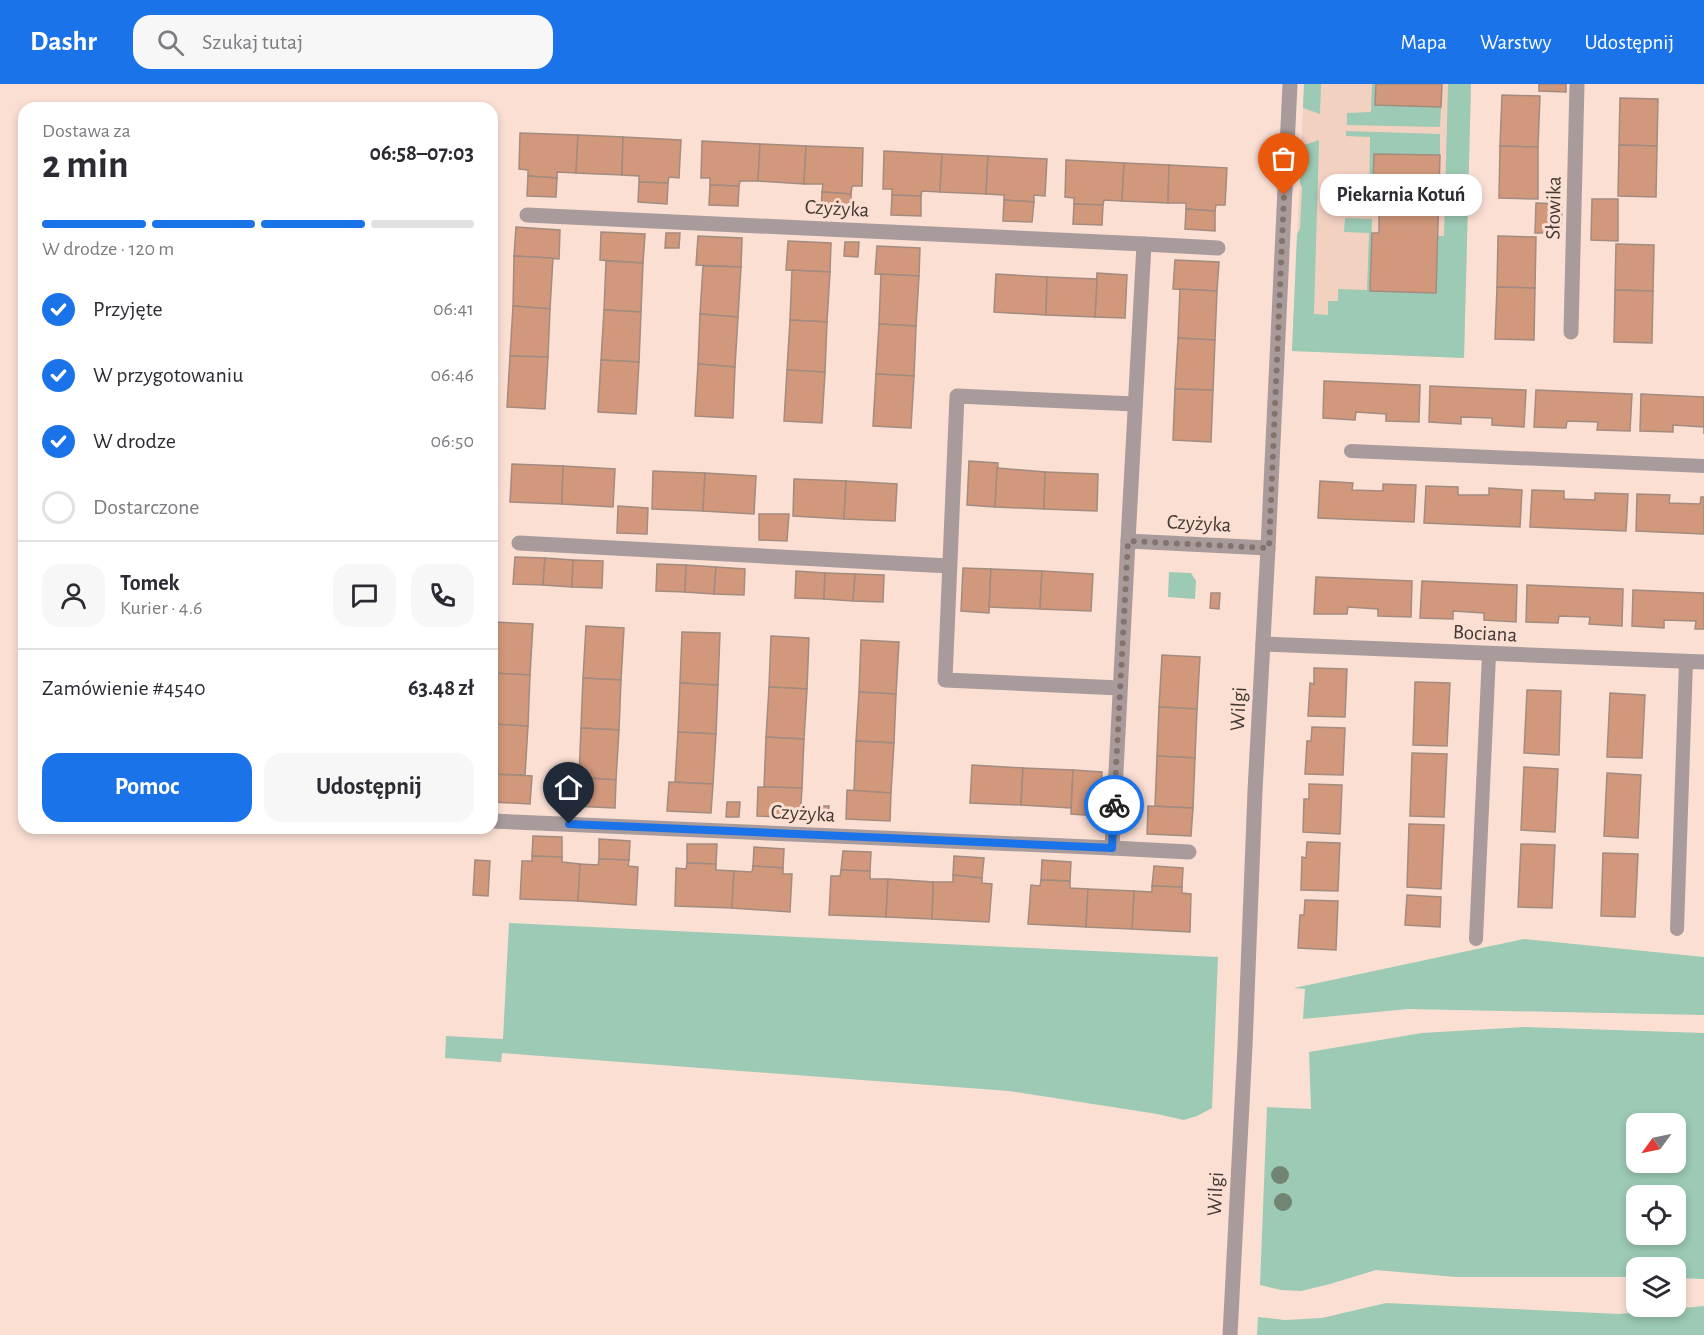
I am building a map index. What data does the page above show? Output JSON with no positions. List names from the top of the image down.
{
  "streets": {
    "street": [
      "Czyżyka",
      "Słowika",
      "Bociana",
      "Wilgi"
    ]
  },
  "crossings": [
    ["Czyżyka", "Wilgi"],
    ["Bociana", "Wilgi"]
  ],
  "places": ["Piekarnia Kotuń"],
  "north": "bottom left",
  "page": {
    "header": "Dashr",
    "search": "Szukaj tutaj",
    "nav": ["Mapa", "Warstwy", "Udostępnij"],
    "heading": ["2 min", "Dostawa za", "06:58–07:03"],
    "panel": [
      "Tomek",
      "Kurier · 4.6",
      "Zamówienie #4540",
      "63.48 zł"
    ],
    "bubble": "Piekarnia Kotuń",
    "bar": "W drodze · 120 m",
    "list": [
      ["Przyjęte", "06:41"],
      ["W przygotowaniu", "06:46"],
      ["W drodze", "06:50"],
      "Dostarczone"
    ],
    "buttons": ["Pomoc", "Udostępnij"]
  }
}
